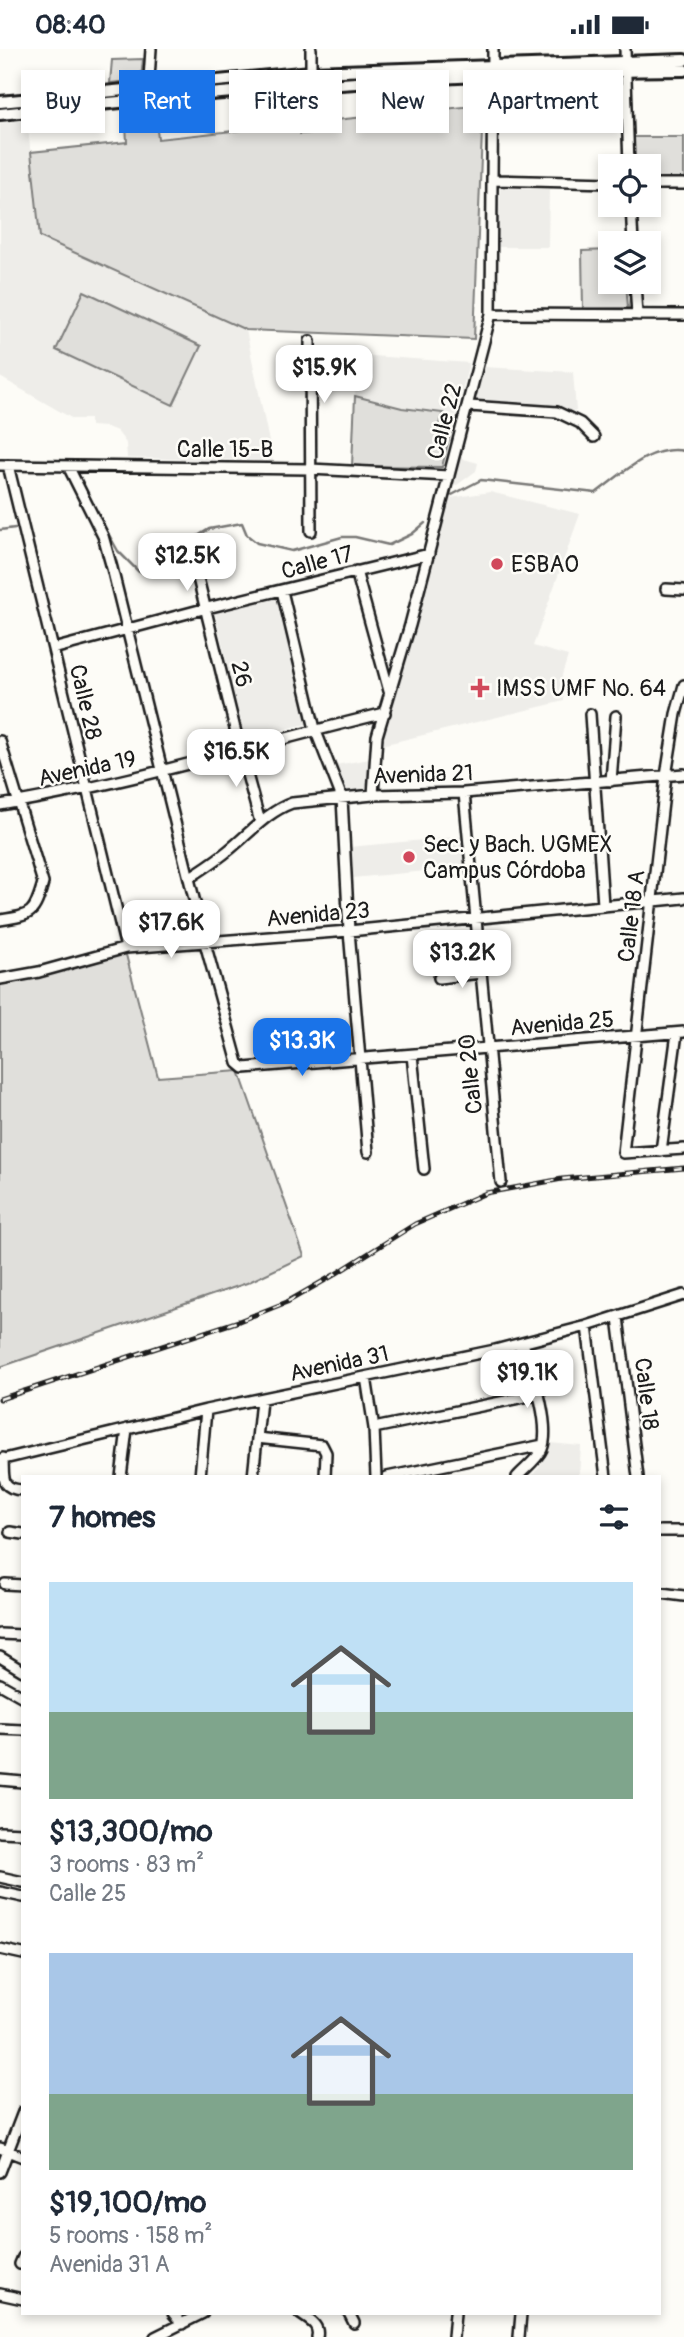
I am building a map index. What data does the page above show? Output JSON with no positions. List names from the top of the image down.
{
  "streets": {
    "street": [
      "Calle 22",
      "Calle 15-B",
      "Calle 17",
      "26",
      "Calle 28",
      "Avenida 19",
      "Avenida 21",
      "Avenida 23",
      "Calle 18 A",
      "Avenida 25",
      "Calle 20",
      "Avenida 31",
      "Calle 18"
    ]
  },
  "crossings": [
    ["Calle 22", "Calle 15-B"],
    ["Calle 22", "Calle 17"],
    ["Calle 22", "Avenida 19"],
    ["Calle 22", "Avenida 21"],
    ["Calle 15-B", "Calle 28"],
    ["Calle 17", "26"],
    ["Calle 17", "Calle 28"],
    ["26", "Avenida 19"],
    ["26", "Avenida 21"],
    ["Calle 28", "Avenida 19"],
    ["Calle 28", "Avenida 23"],
    ["Avenida 21", "Calle 18 A"],
    ["Avenida 21", "Calle 20"],
    ["Avenida 23", "Calle 18 A"],
    ["Avenida 23", "Avenida 25"],
    ["Avenida 23", "Calle 20"],
    ["Calle 18 A", "Avenida 25"],
    ["Avenida 25", "Calle 20"],
    ["Avenida 31", "Calle 18"]
  ],
  "places": {
    "other": ["ESBAO", "Sec. y Bach. UGMEX Campus Córdoba"],
    "health": ["IMSS UMF No. 64"]
  },
  "page": {
    "status": "08:40",
    "chip": [
      "Buy",
      "Rent",
      "Filters",
      "New",
      "Apartment"
    ],
    "price": [
      "$15.9K",
      "$12.5K",
      "$16.5K",
      "$17.6K",
      "$13.2K",
      "$13.3K",
      "$19.1K"
    ],
    "heading": "7 homes",
    "list": [
      {
        "name": "$13,300/mo",
        "note": "3 rooms · 83 m² · Calle 25"
      },
      {
        "name": "$19,100/mo",
        "note": "5 rooms · 158 m² · Avenida 31 A"
      }
    ]
  }
}
